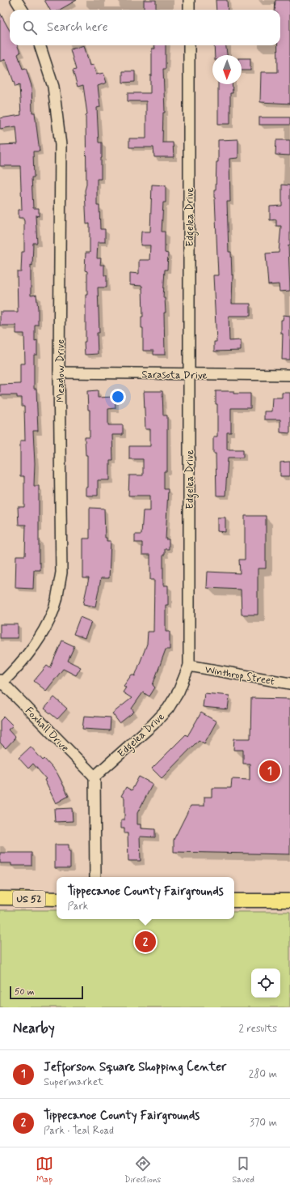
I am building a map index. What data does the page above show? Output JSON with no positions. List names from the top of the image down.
{
  "streets": {
    "main road": ["US 52"],
    "street": [
      "Edgelea Drive",
      "Meadow Drive",
      "Sarasota Drive",
      "Winthrop Street",
      "Foxhall Drive"
    ]
  },
  "crossings": [
    ["Edgelea Drive", "Sarasota Drive"],
    ["Edgelea Drive", "Winthrop Street"],
    ["Edgelea Drive", "Foxhall Drive"],
    ["Meadow Drive", "Sarasota Drive"],
    ["Meadow Drive", "Foxhall Drive"]
  ],
  "scale_bar": "50 m",
  "north": "bottom",
  "page": {
    "search": "Search here",
    "pins": ["1", "2"],
    "popup": ["Tippecanoe County Fairgrounds", "Park"],
    "scale": "50 m",
    "heading": ["Nearby", "2 results"],
    "list": [
      {
        "mark": "1",
        "name": "Jefforson Square Shopping Center",
        "note": "Supermarket",
        "value": "280 m"
      },
      {
        "mark": "2",
        "name": "Tippecanoe County Fairgrounds",
        "note": "Park · Teal Road",
        "value": "370 m"
      }
    ],
    "nav": ["Map", "Directions", "Saved"]
  }
}
